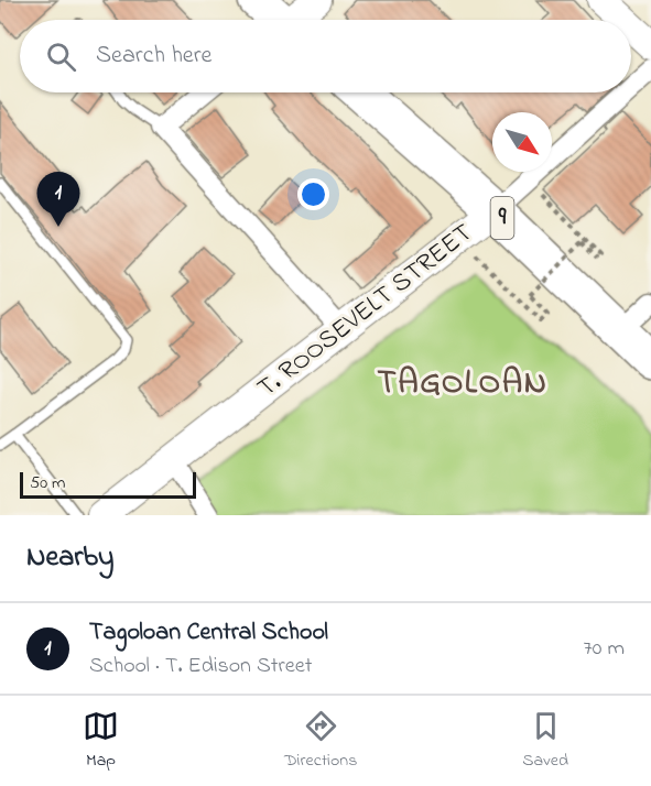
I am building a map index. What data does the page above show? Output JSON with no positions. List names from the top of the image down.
{
  "streets": {
    "highway": ["9"],
    "street": ["T. ROOSEVELT STREET"]
  },
  "crossings": [
    ["9", "T. ROOSEVELT STREET"]
  ],
  "districts": ["TAGOLOAN"],
  "scale_bar": "50 m",
  "north": "bottom right",
  "page": {
    "search": "Search here",
    "pins": "1",
    "scale": "50 m",
    "heading": "Nearby",
    "list": [
      {
        "mark": "1",
        "name": "Tagoloan Central School",
        "note": "School · T. Edison Street",
        "value": "70 m"
      }
    ],
    "nav": ["Map", "Directions", "Saved"]
  }
}
